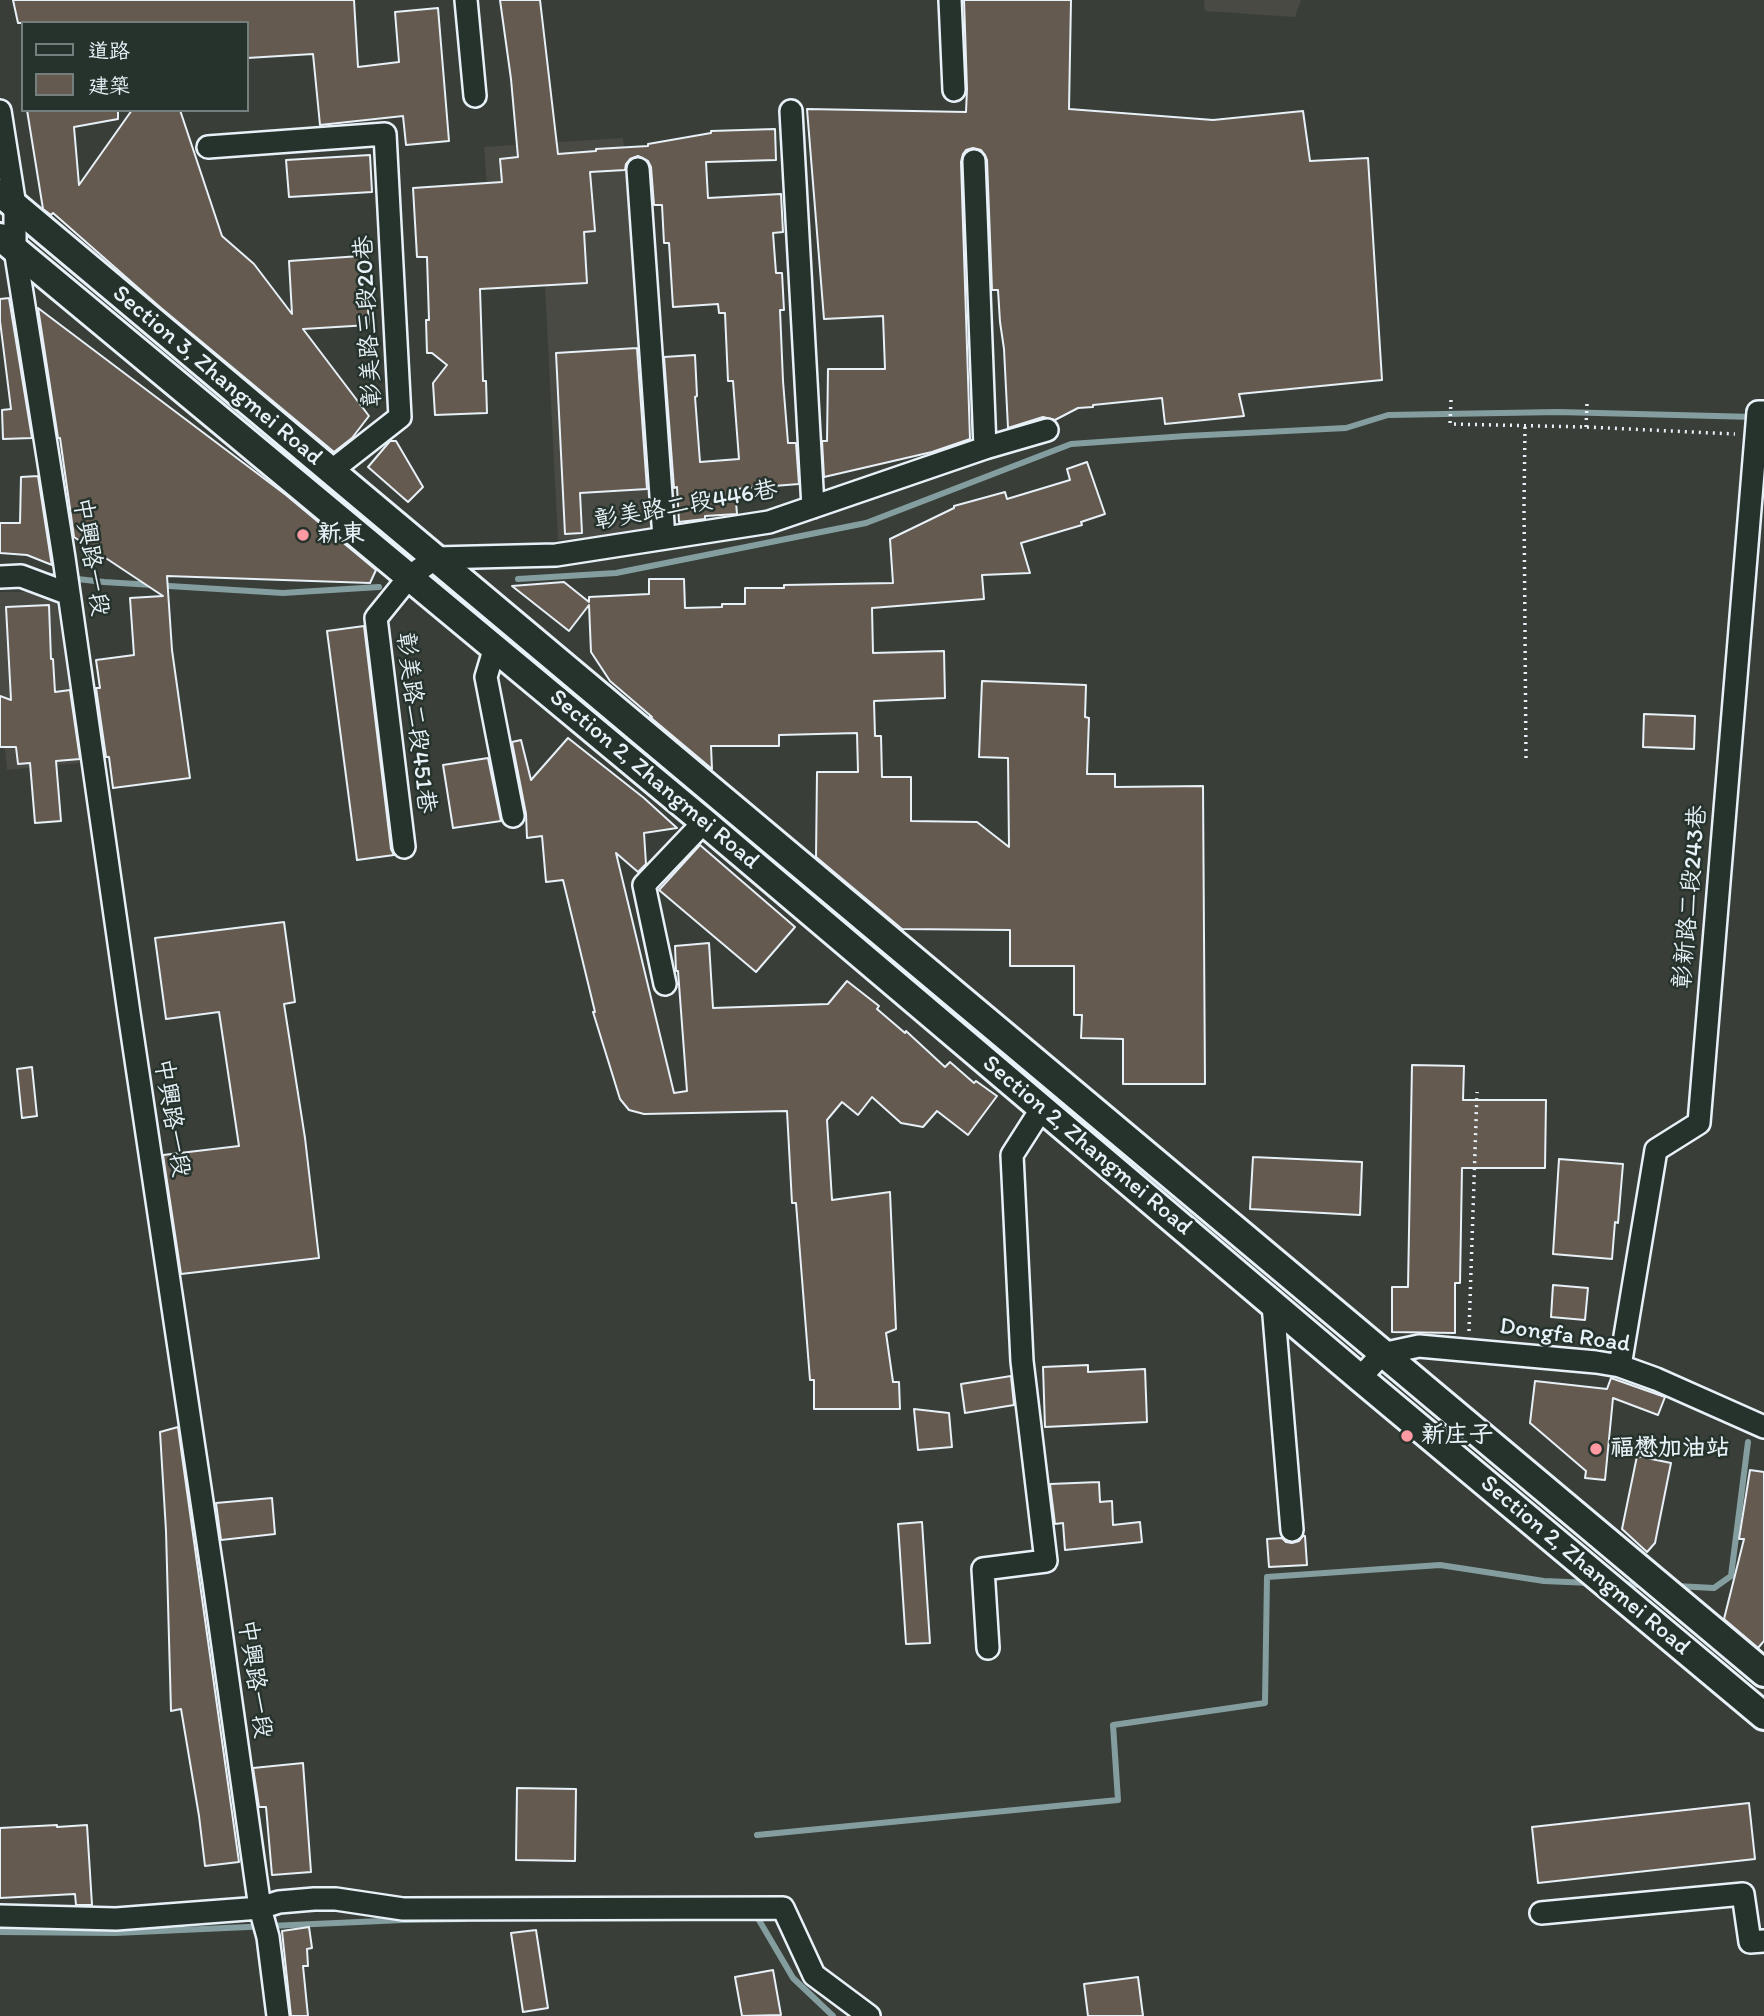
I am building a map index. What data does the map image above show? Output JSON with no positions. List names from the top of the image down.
{
  "streets": {
    "main road": ["Section 3, Zhangmei Road", "Section 2, Zhangmei Road"],
    "street": [
      "彰美路三段20巷",
      "彰美路二段446巷",
      "中興路一段",
      "彰美路二段451巷",
      "彰新路二段243巷",
      "Dongfa Road"
    ]
  },
  "crossings": [
    ["彰美路三段20巷", "Section 3, Zhangmei Road"],
    ["Section 3, Zhangmei Road", "彰美路二段446巷"],
    ["Section 3, Zhangmei Road", "中興路一段"],
    ["Section 3, Zhangmei Road", "彰美路二段451巷"],
    ["Section 3, Zhangmei Road", "Section 2, Zhangmei Road"],
    ["彰美路二段446巷", "Section 2, Zhangmei Road"],
    ["彰美路二段451巷", "Section 2, Zhangmei Road"],
    ["Section 2, Zhangmei Road", "Dongfa Road"],
    ["彰新路二段243巷", "Dongfa Road"]
  ],
  "places": ["新東", "新庄子", "福懋加油站"],
  "legend": ["道路", "建築"]
}
